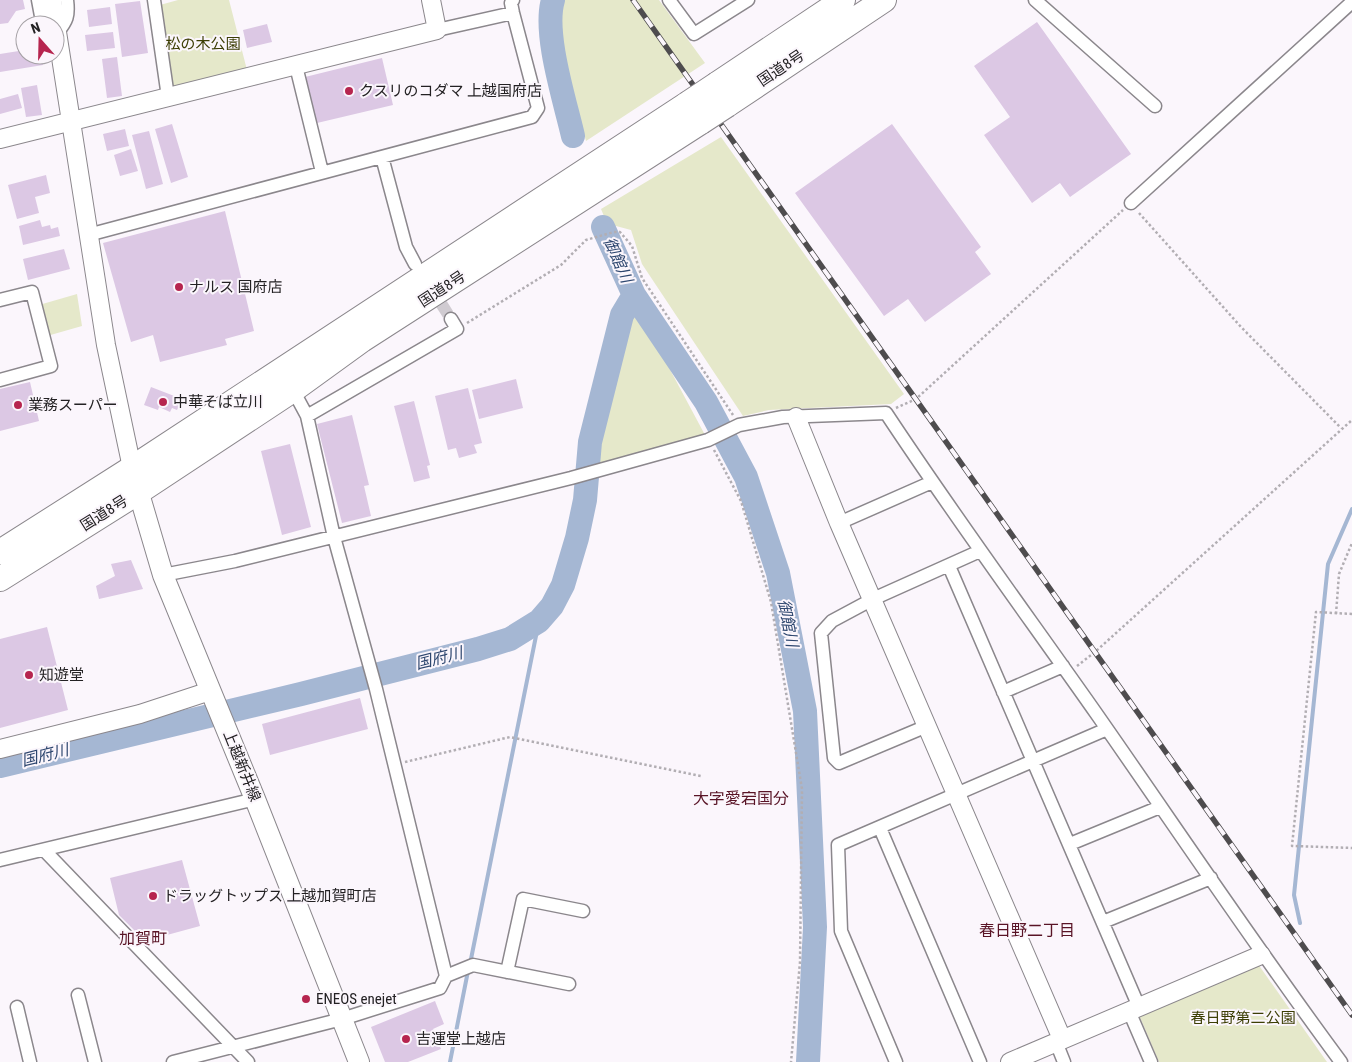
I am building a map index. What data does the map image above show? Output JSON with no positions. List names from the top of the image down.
{
  "streets": {
    "highway": ["国道8号"],
    "main road": ["上越新井線"]
  },
  "crossings": [
    ["国道8号", "上越新井線"]
  ],
  "districts": ["大字愛宕国分", "春日野二丁目", "加賀町"],
  "water": ["御館川", "国府川"],
  "parks": ["松の木公園", "春日野第二公園"],
  "places": [
    "クスリのコダマ 上越国府店",
    "ナルス 国府店",
    "中華そば立川",
    "業務スーパー",
    "知遊堂",
    "ドラッグトップス 上越加賀町店",
    "ENEOS enejet",
    "吉運堂上越店"
  ],
  "north": "top"
}
